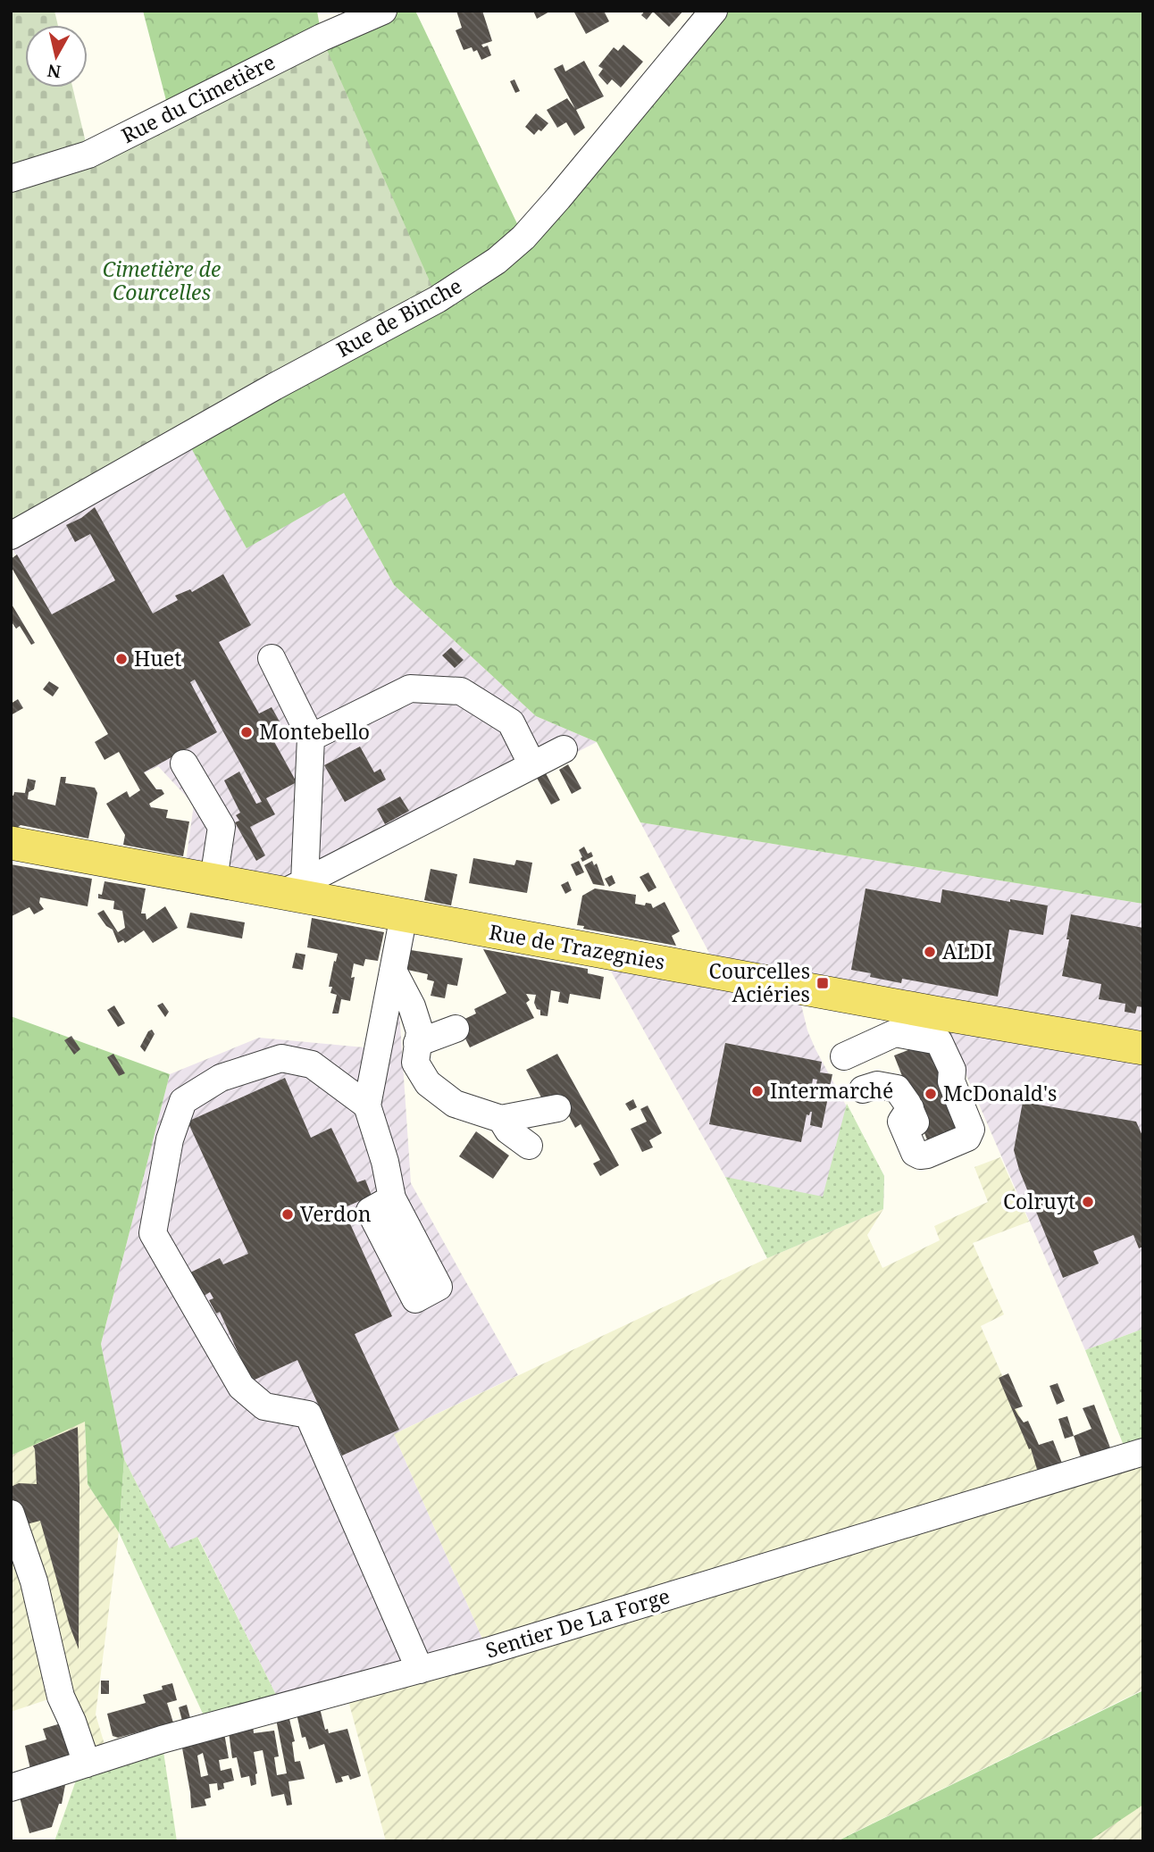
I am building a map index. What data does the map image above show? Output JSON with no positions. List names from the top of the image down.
{
  "streets": {
    "main road": ["Rue de Trazegnies"],
    "street": ["Rue du Cimetière", "Rue de Binche", "Sentier De La Forge"]
  },
  "parks": ["Cimetière de Courcelles"],
  "places": {
    "other": [
      "Huet",
      "Montebello",
      "ALDI",
      "Intermarché",
      "McDonald's",
      "Colruyt",
      "Verdon"
    ],
    "transit": ["Courcelles Aciéries"]
  },
  "north": "bottom"
}
